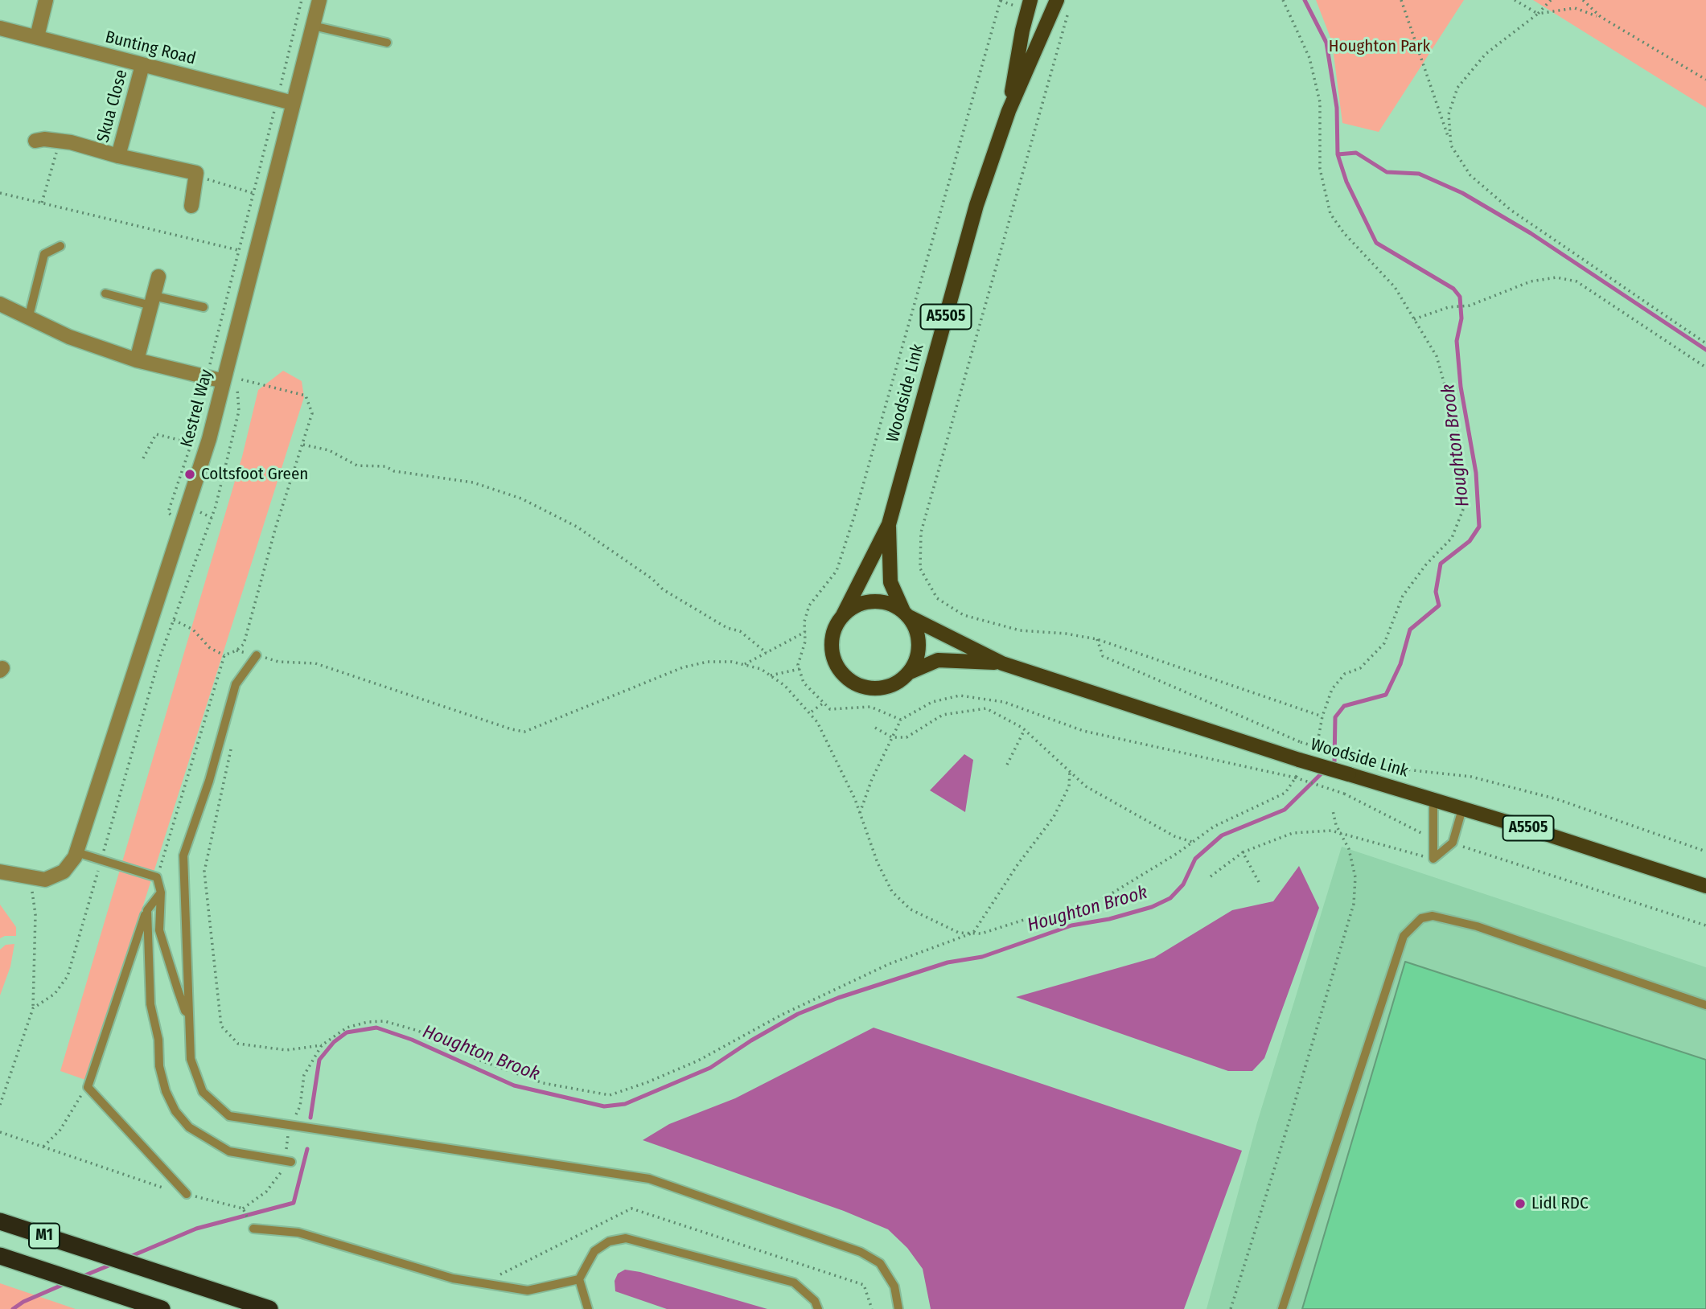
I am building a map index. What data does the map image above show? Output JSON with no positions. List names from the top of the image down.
{
  "streets": {
    "highway": ["M1"],
    "main road": ["A5505", "Woodside Link"],
    "street": ["Bunting Road", "Skua Close", "Kestrel Way"]
  },
  "crossings": [
    ["Bunting Road", "Skua Close"],
    ["Bunting Road", "Kestrel Way"],
    ["A5505", "Woodside Link"]
  ],
  "water": ["Houghton Brook"],
  "parks": ["Houghton Park"],
  "places": ["Coltsfoot Green", "Lidl RDC"]
}
